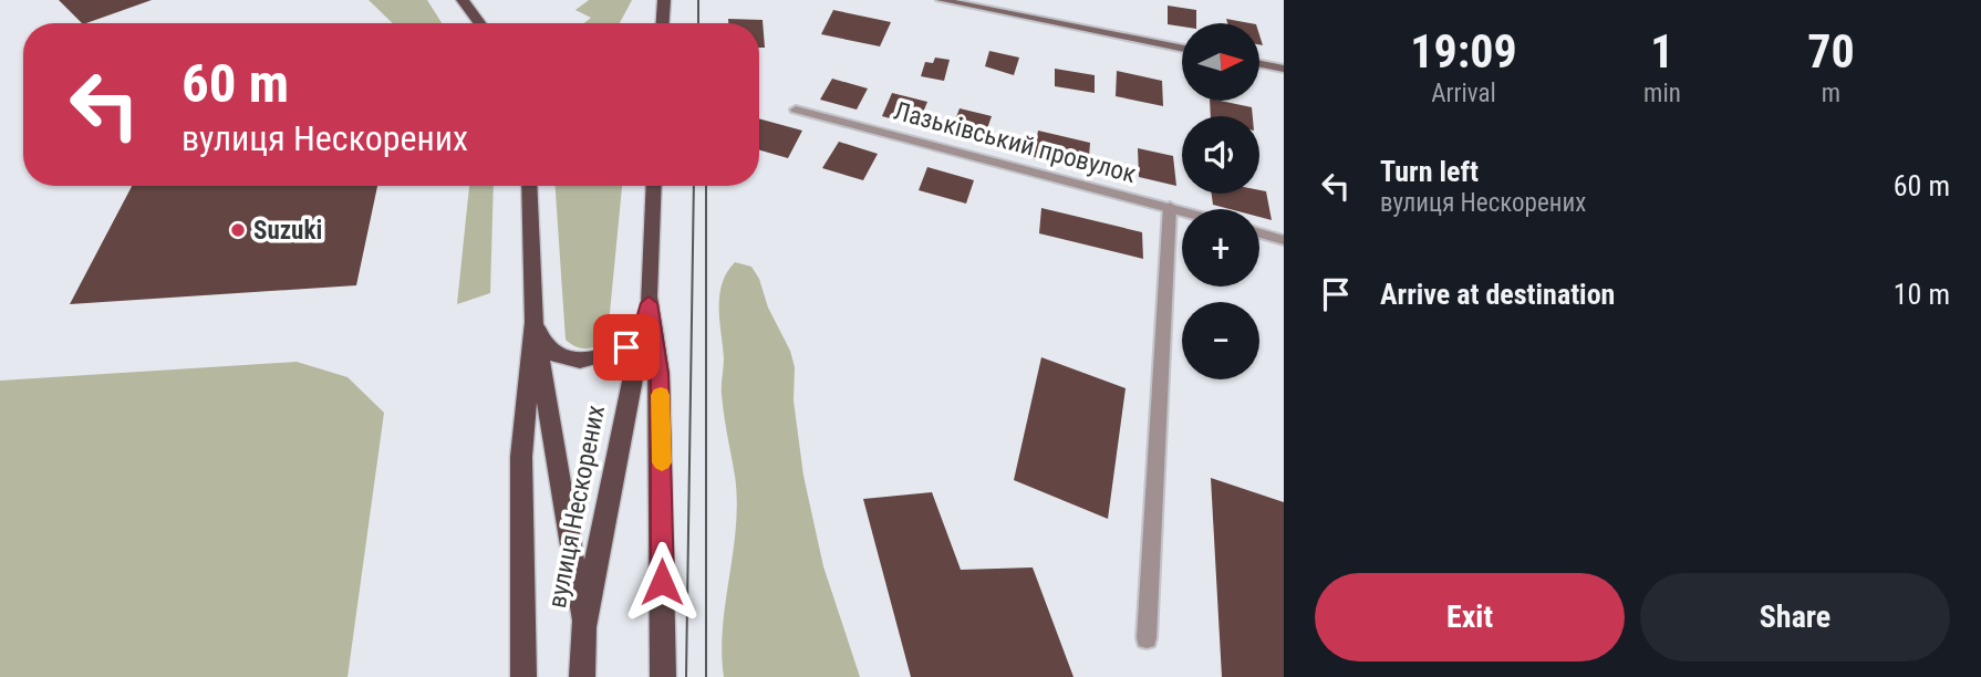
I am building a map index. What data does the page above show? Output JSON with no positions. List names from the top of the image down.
{
  "streets": {
    "main road": ["вулиця Нескорених"],
    "street": ["Лазьківський провулок"]
  },
  "places": ["Suzuki"],
  "north": "right",
  "page": {
    "eta": [
      "19:09",
      "Arrival",
      "1",
      "min",
      "70",
      "m"
    ],
    "map_buttons": ["+", "−"],
    "turn": ["60 m", "вулиця Нескорених"],
    "list": [
      {
        "name": "Turn left",
        "note": "вулиця Нескорених",
        "value": "60 m"
      },
      {
        "name": "Arrive at destination",
        "value": "10 m"
      }
    ],
    "buttons": ["Exit", "Share"]
  }
}
